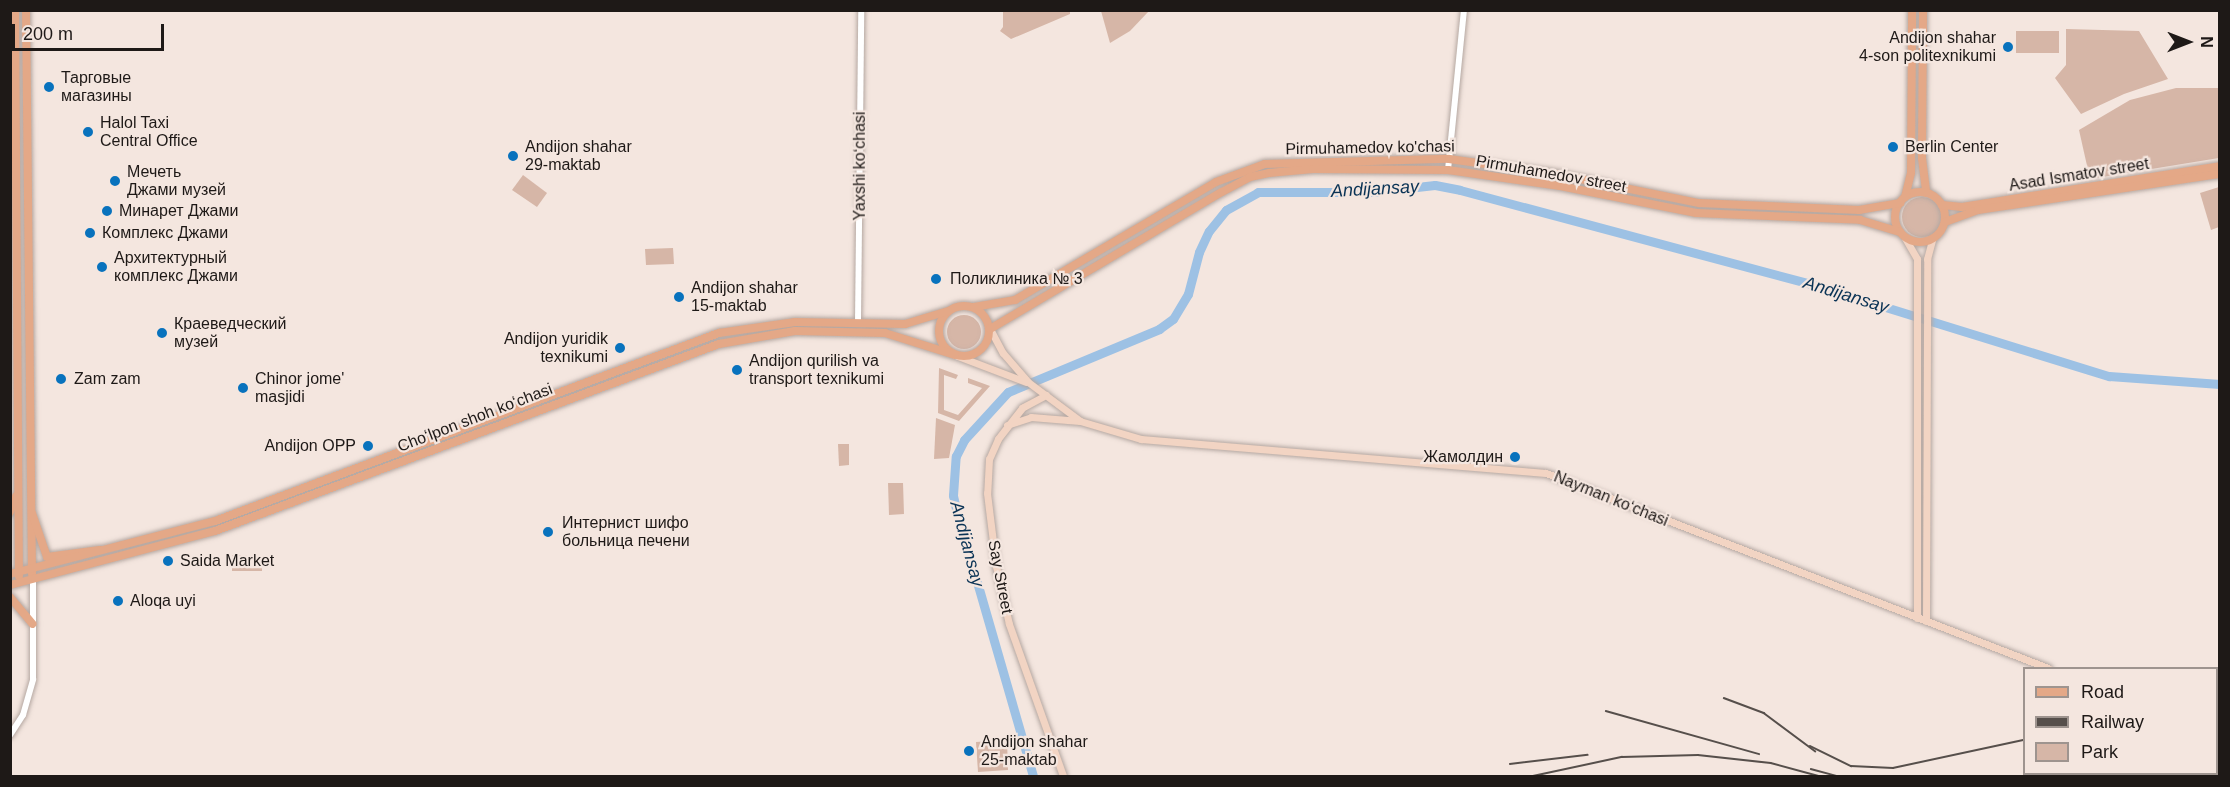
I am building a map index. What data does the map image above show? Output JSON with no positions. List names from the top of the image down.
{
  "streets": {
    "main road": [
      "Pirmuhamedov ko'chasi",
      "Asad Ismatov street",
      "Choʻlpon shoh koʻchasi",
      "Nayman koʻchasi",
      "Say Street"
    ],
    "street": ["Yaxshi koʻchasi"]
  },
  "crossings": [
    ["Pirmuhamedov ko'chasi", "Asad Ismatov street"],
    ["Pirmuhamedov ko'chasi", "Choʻlpon shoh koʻchasi"],
    ["Yaxshi koʻchasi", "Choʻlpon shoh koʻchasi"]
  ],
  "water": ["Andijansay"],
  "places": [
    "Andijon shahar 4-son politexnikumi",
    "Тарговые магазины",
    "Halol Taxi Central Office",
    "Berlin Center",
    "Andijon shahar 29-maktab",
    "Мечеть Джами музей",
    "Минарет Джами",
    "Комплекс Джами",
    "Архитектурный комплекс Джами",
    "Поликлиника № 3",
    "Andijon shahar 15-maktab",
    "Краеведческий музей",
    "Andijon yuridik texnikumi",
    "Andijon qurilish va transport texnikumi",
    "Zam zam",
    "Chinor jome' masjidi",
    "Andijon OPP",
    "Жамолдин",
    "Интернист шифо больница печени",
    "Saida Market",
    "Aloqa uyi",
    "Andijon shahar 25-maktab"
  ],
  "legend": ["Road", "Railway", "Park"],
  "scale_bar": "200 m",
  "north": "right"
}
